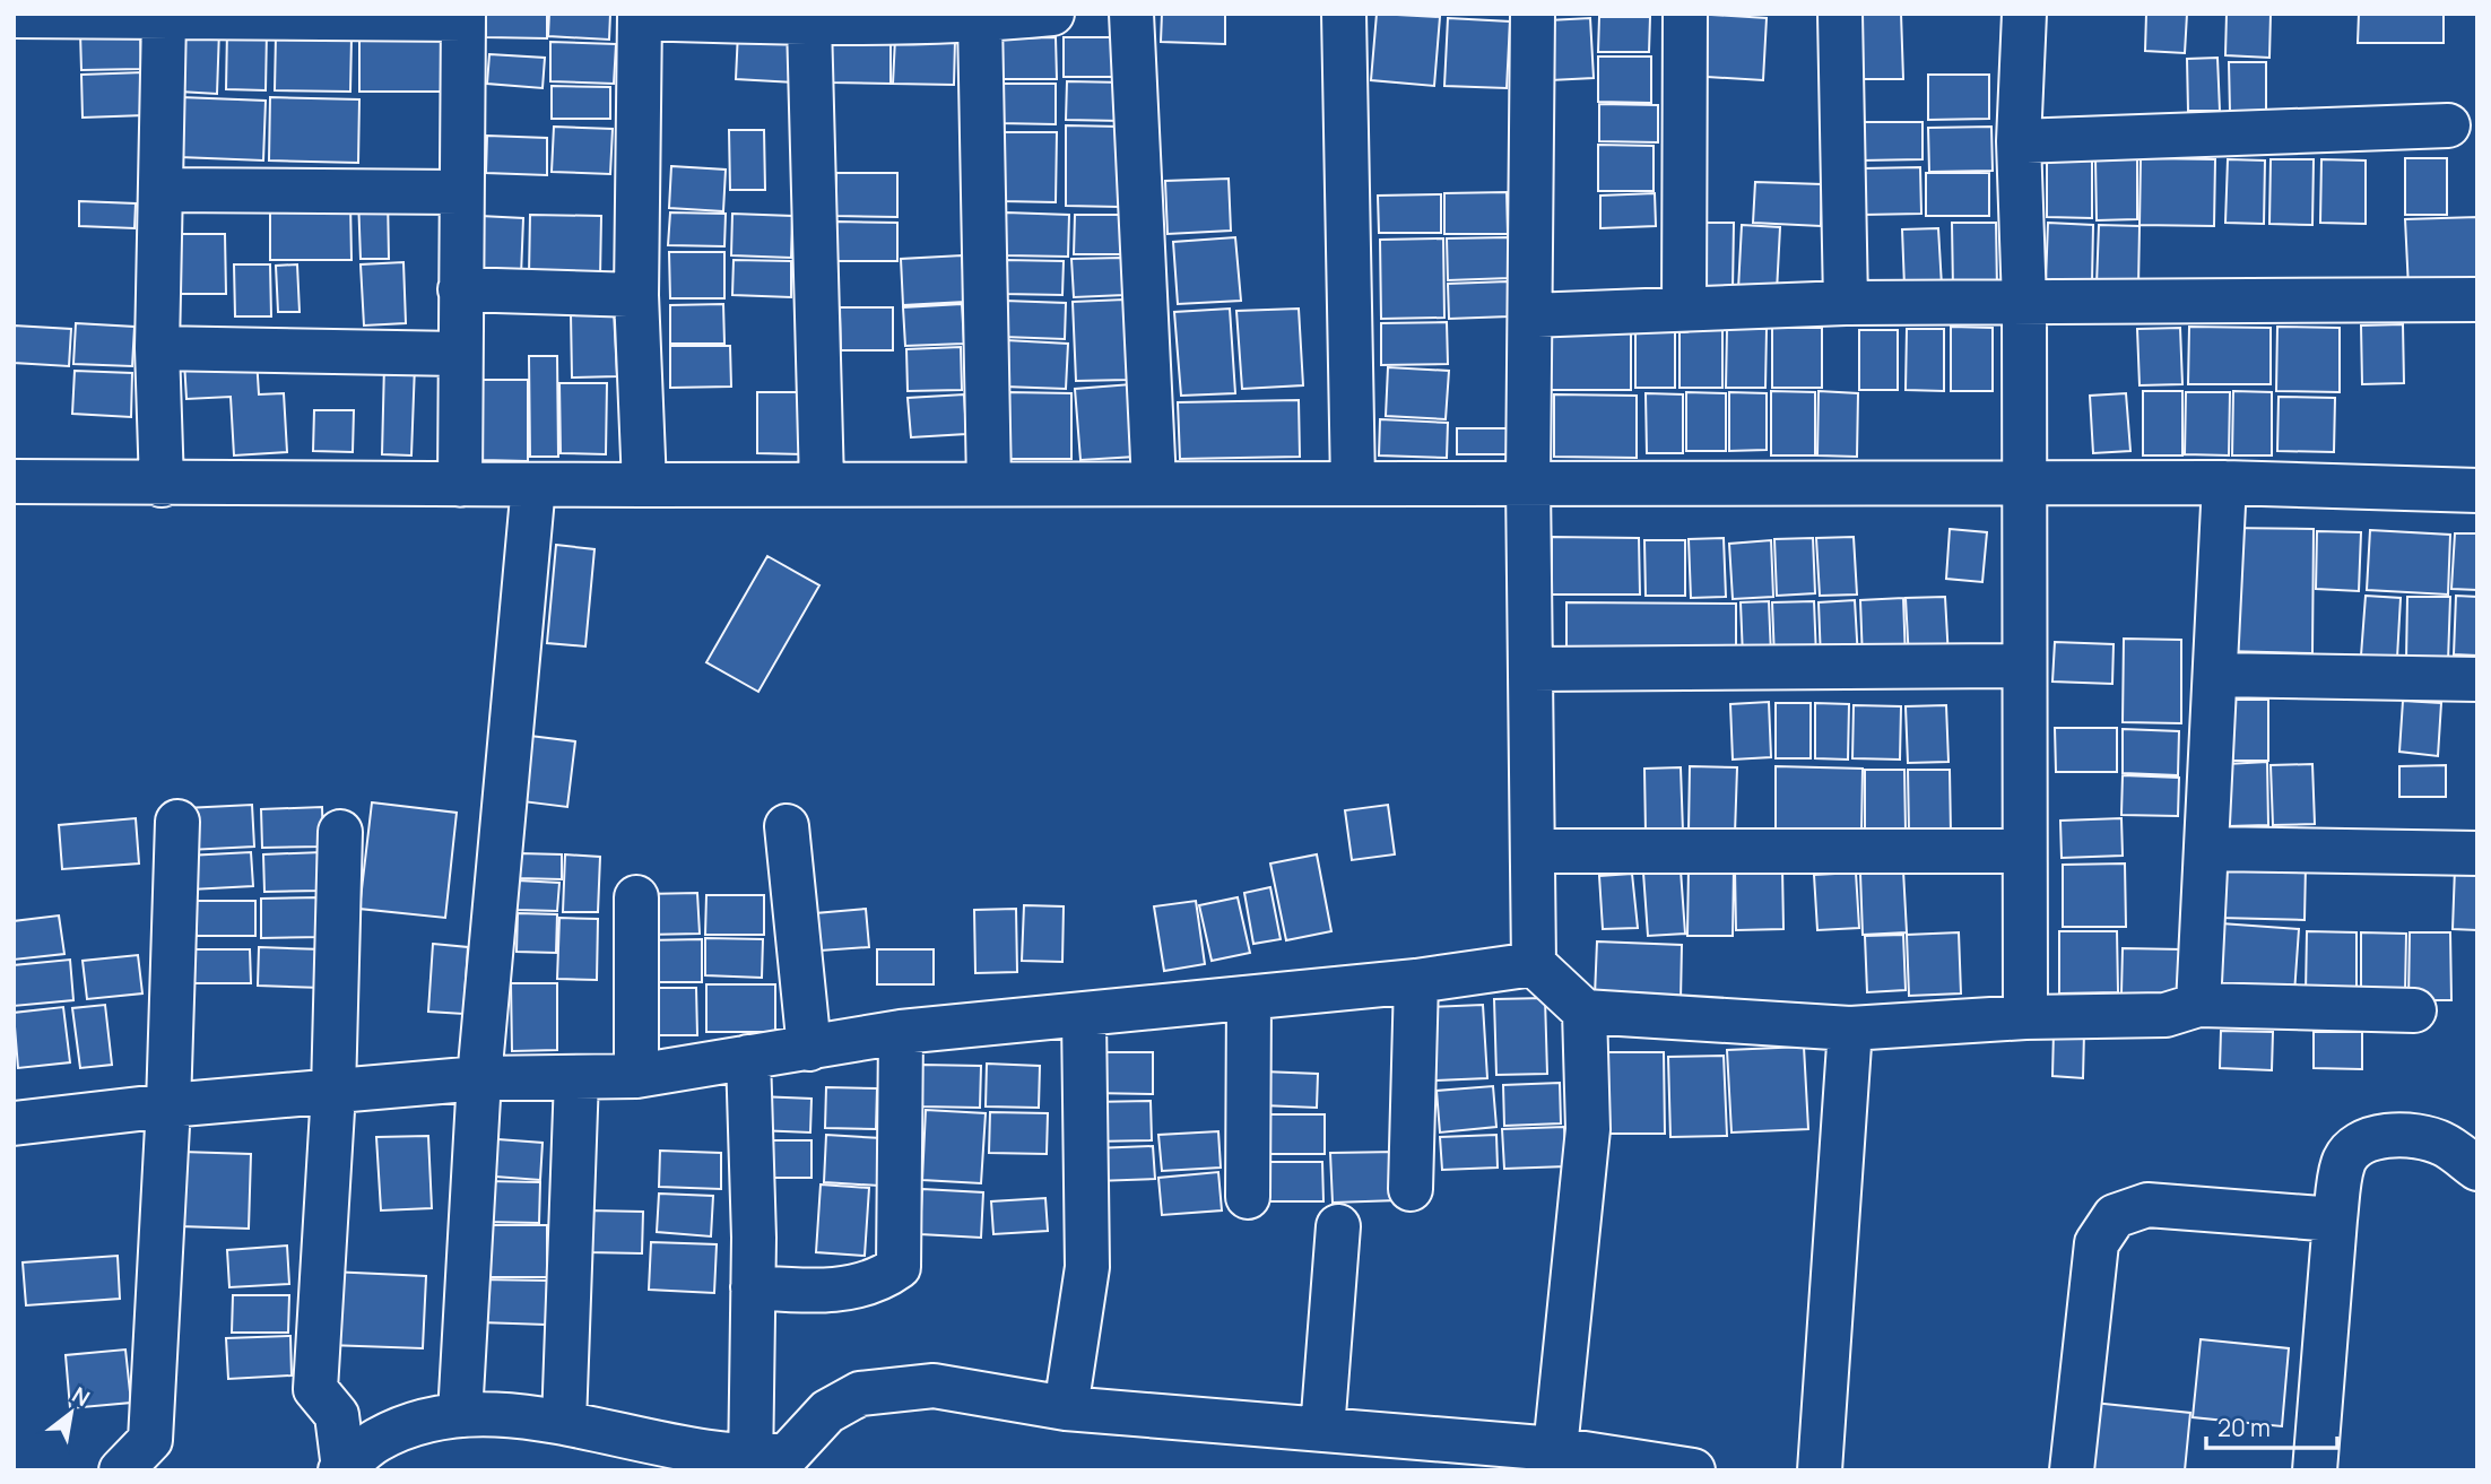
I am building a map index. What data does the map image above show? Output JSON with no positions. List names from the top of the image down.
{
  "scale_bar": "20 m",
  "north": "top right"
}
